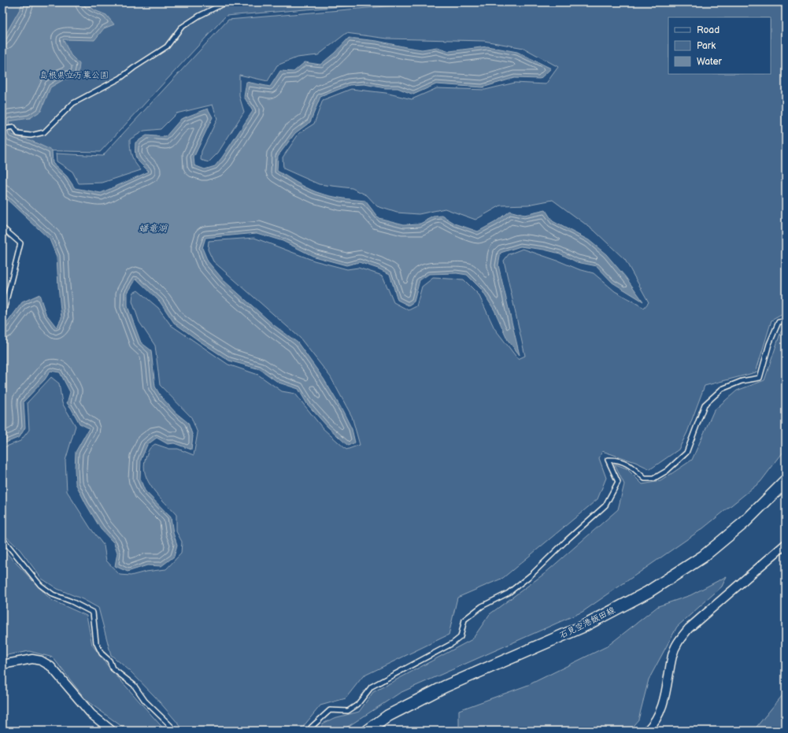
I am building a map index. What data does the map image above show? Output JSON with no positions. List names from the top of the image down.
{
  "streets": {
    "main road": ["石見空港飯田線"]
  },
  "water": ["蟠竜湖"],
  "parks": ["島根県立万葉公園"],
  "legend": ["Road", "Park", "Water"]
}
